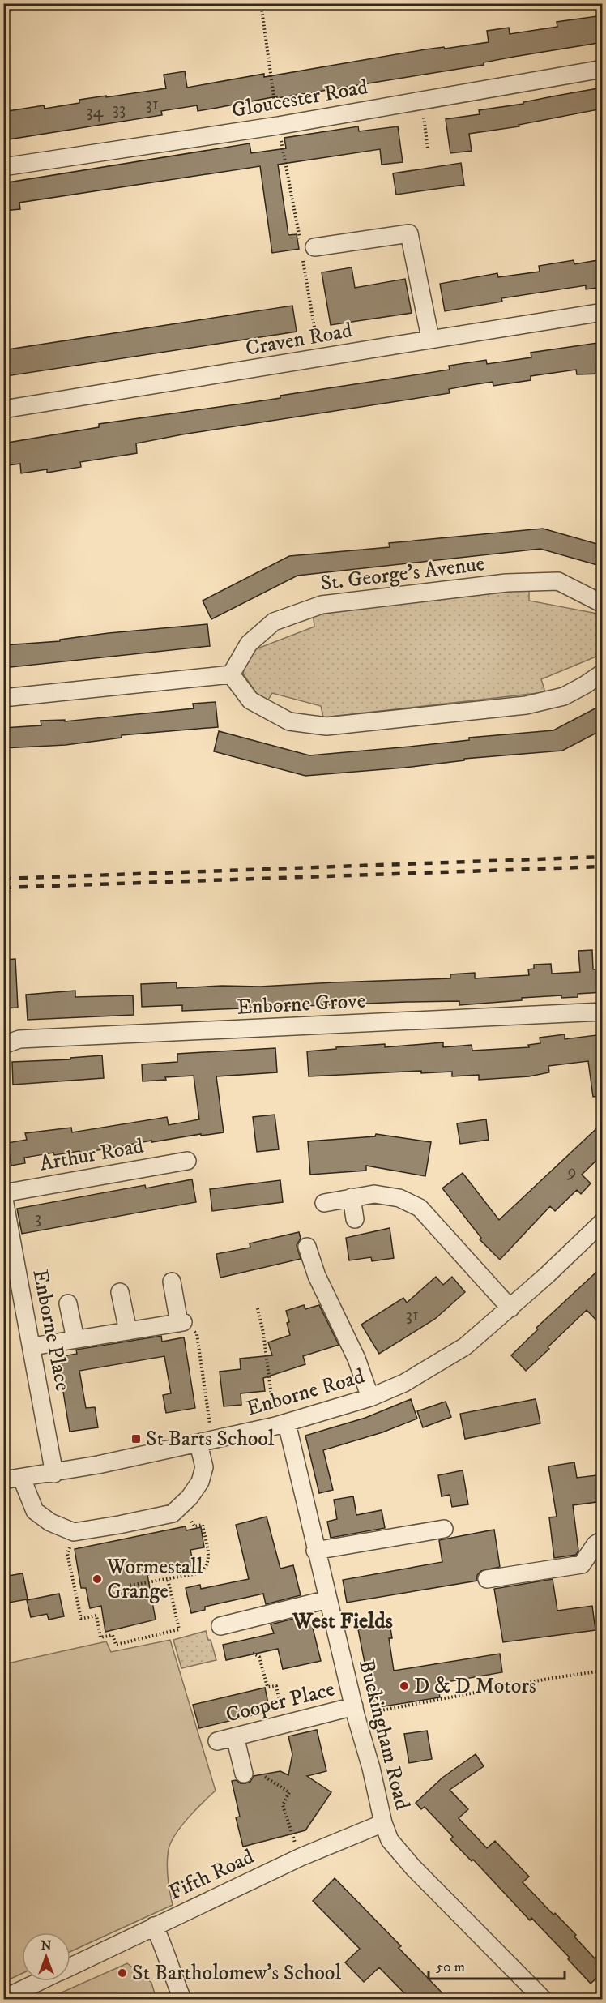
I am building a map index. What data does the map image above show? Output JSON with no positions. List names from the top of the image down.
{
  "streets": {
    "street": [
      "Gloucester Road",
      "Craven Road",
      "St. George's Avenue",
      "Enborne Grove",
      "Arthur Road",
      "Enborne Place",
      "Enborne Road",
      "Cooper Place",
      "Buckingham Road",
      "Fifth Road"
    ]
  },
  "crossings": [
    ["Arthur Road", "Enborne Place"],
    ["Enborne Place", "Enborne Road"],
    ["Enborne Road", "Buckingham Road"],
    ["Cooper Place", "Buckingham Road"],
    ["Buckingham Road", "Fifth Road"]
  ],
  "districts": ["West Fields"],
  "places": {
    "transit": ["St Barts School"],
    "other": ["Wormestall Grange", "D & D Motors", "St Bartholomew's School"]
  },
  "house_numbers": [
    "31",
    "33",
    "34",
    "9",
    "3",
    "31"
  ],
  "scale_bar": "50 m",
  "north": "top"
}
